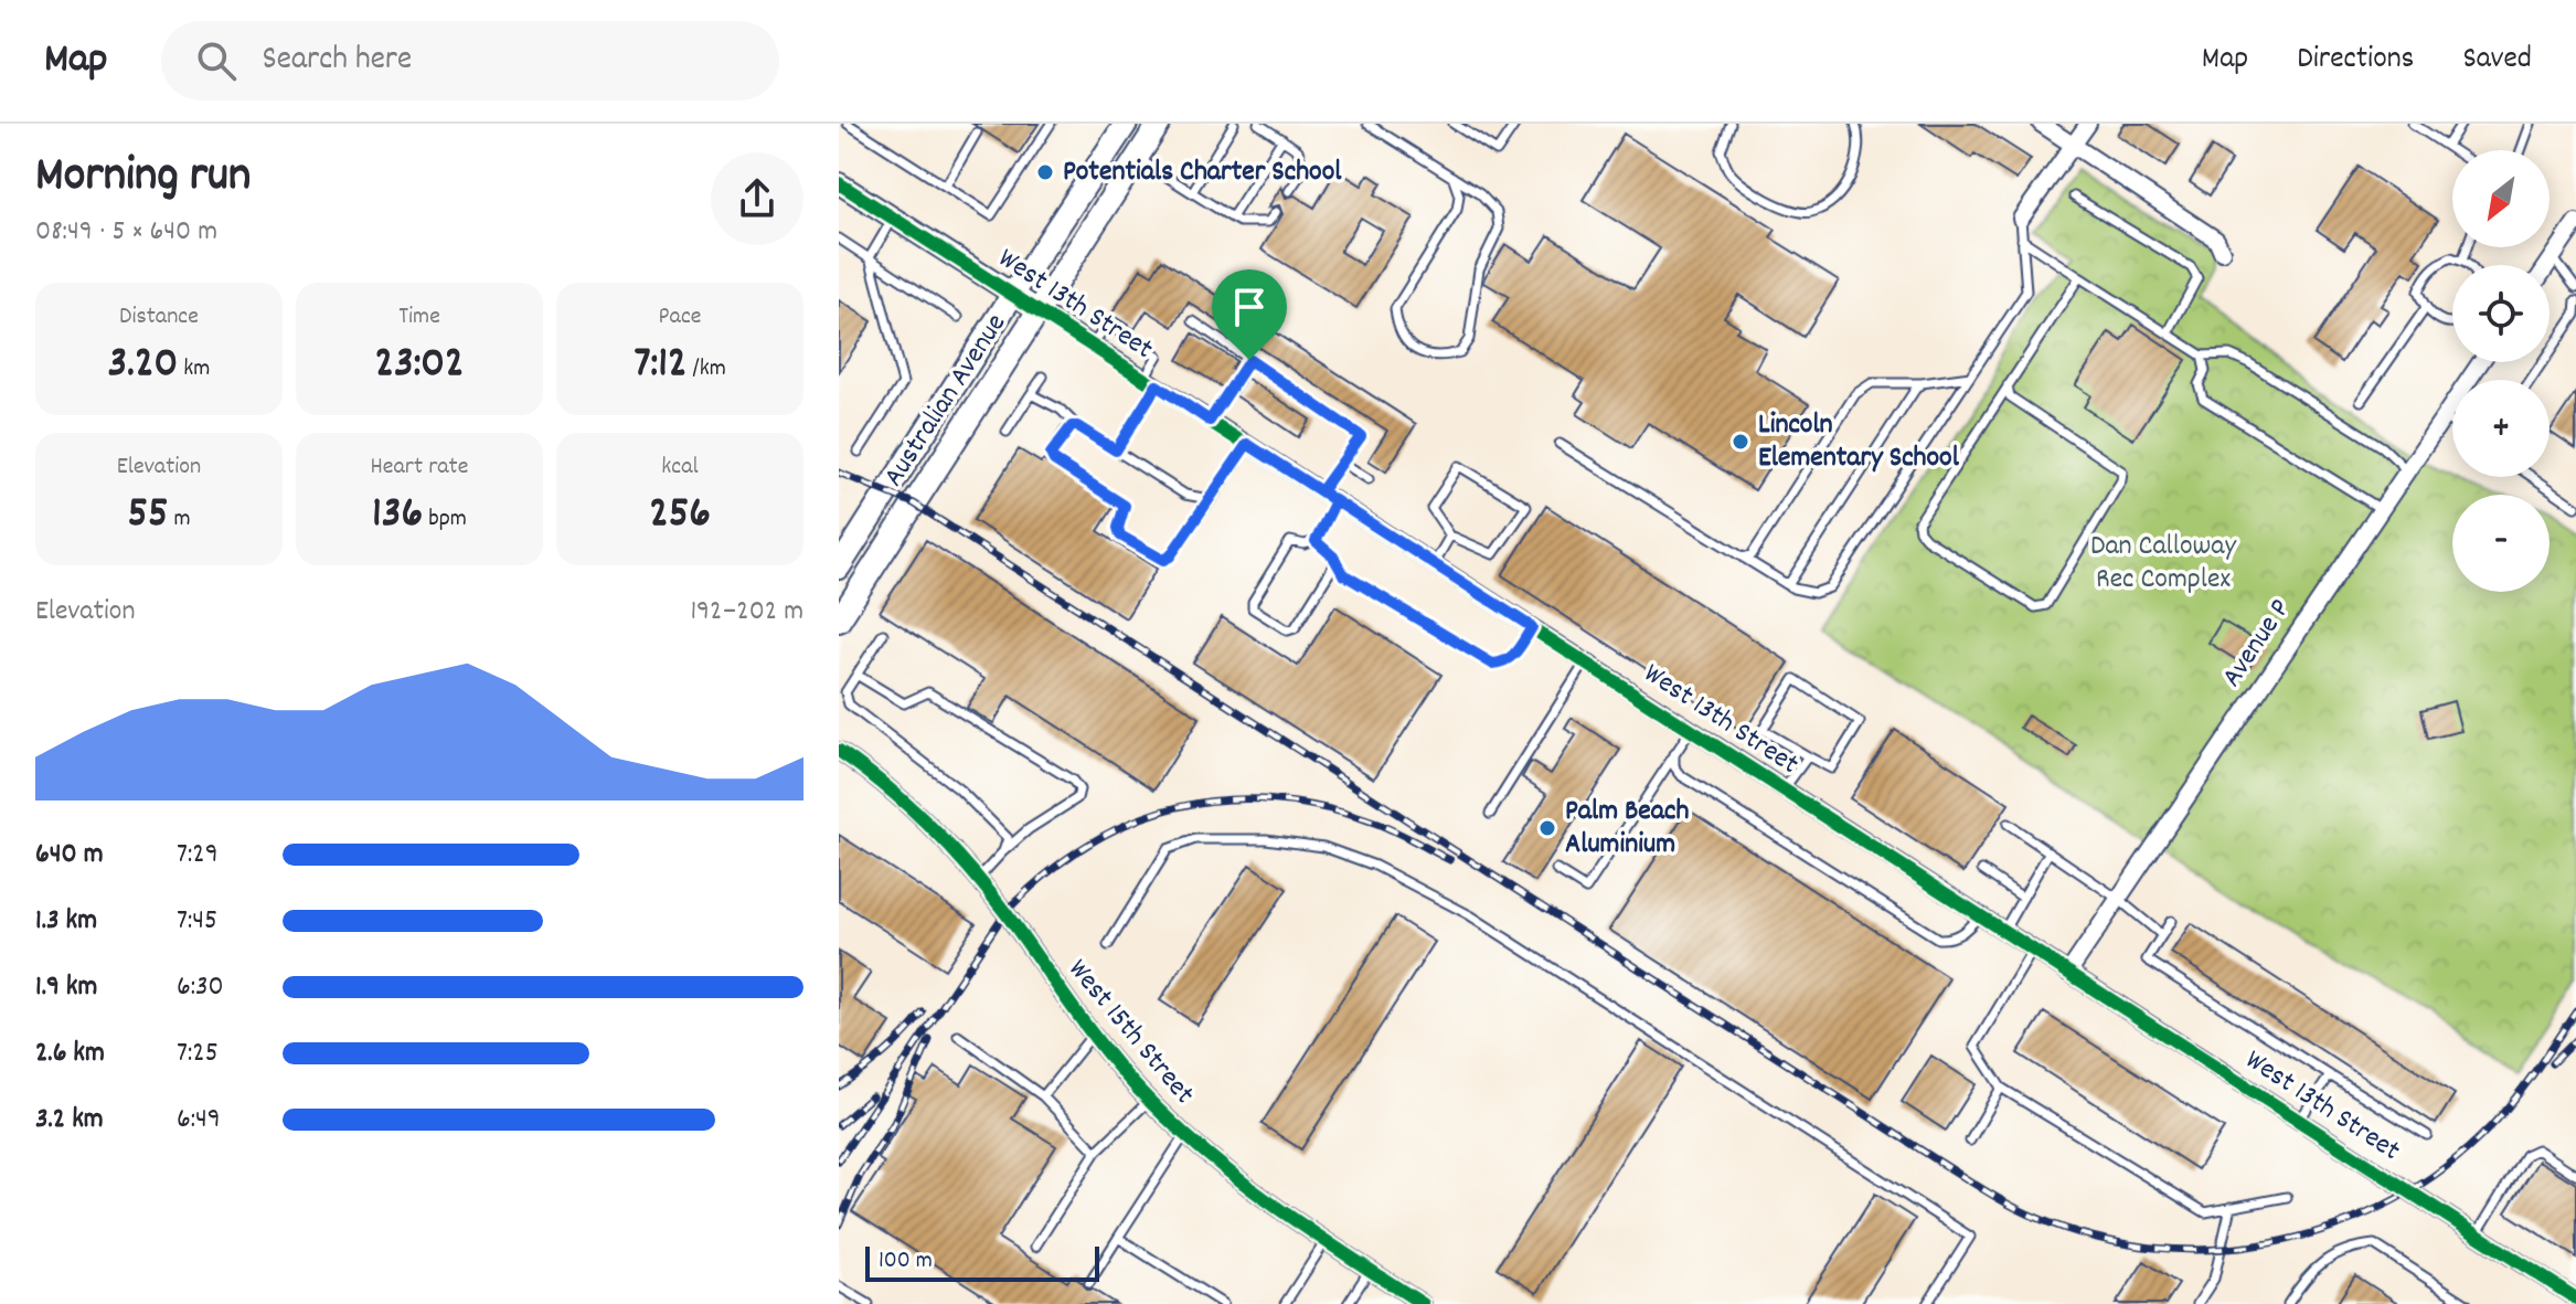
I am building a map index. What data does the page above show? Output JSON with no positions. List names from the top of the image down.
{
  "streets": {
    "main road": ["Australian Avenue"],
    "street": ["West 13th Street", "Avenue P", "West 15th Street"]
  },
  "crossings": [
    ["West 13th Street", "Australian Avenue"],
    ["West 13th Street", "Avenue P"]
  ],
  "parks": ["Dan Calloway Rec Complex"],
  "places": ["Potentials Charter School", "Lincoln Elementary School", "Palm Beach Aluminium"],
  "scale_bar": "100 m",
  "north": "bottom left",
  "page": {
    "header": "Map",
    "search": "Search here",
    "nav": ["Map", "Directions", "Saved"],
    "heading": ["Morning run", "08:49 · 5 × 640 m"],
    "map_buttons": ["+", "−"],
    "stats": [
      ["Distance", "3.20 km"],
      ["Time", "23:02"],
      ["Pace", "7:12 /km"],
      ["Elevation", "55 m"],
      ["Heart rate", "136 bpm"],
      ["kcal", "256"]
    ],
    "chart": ["Elevation", "192–202 m"],
    "list": [
      {
        "name": "640 m",
        "note": "7:29"
      },
      {
        "name": "1.3 km",
        "note": "7:45"
      },
      {
        "name": "1.9 km",
        "note": "6:30"
      },
      {
        "name": "2.6 km",
        "note": "7:25"
      },
      {
        "name": "3.2 km",
        "note": "6:49"
      }
    ],
    "scale": "100 m"
  }
}
